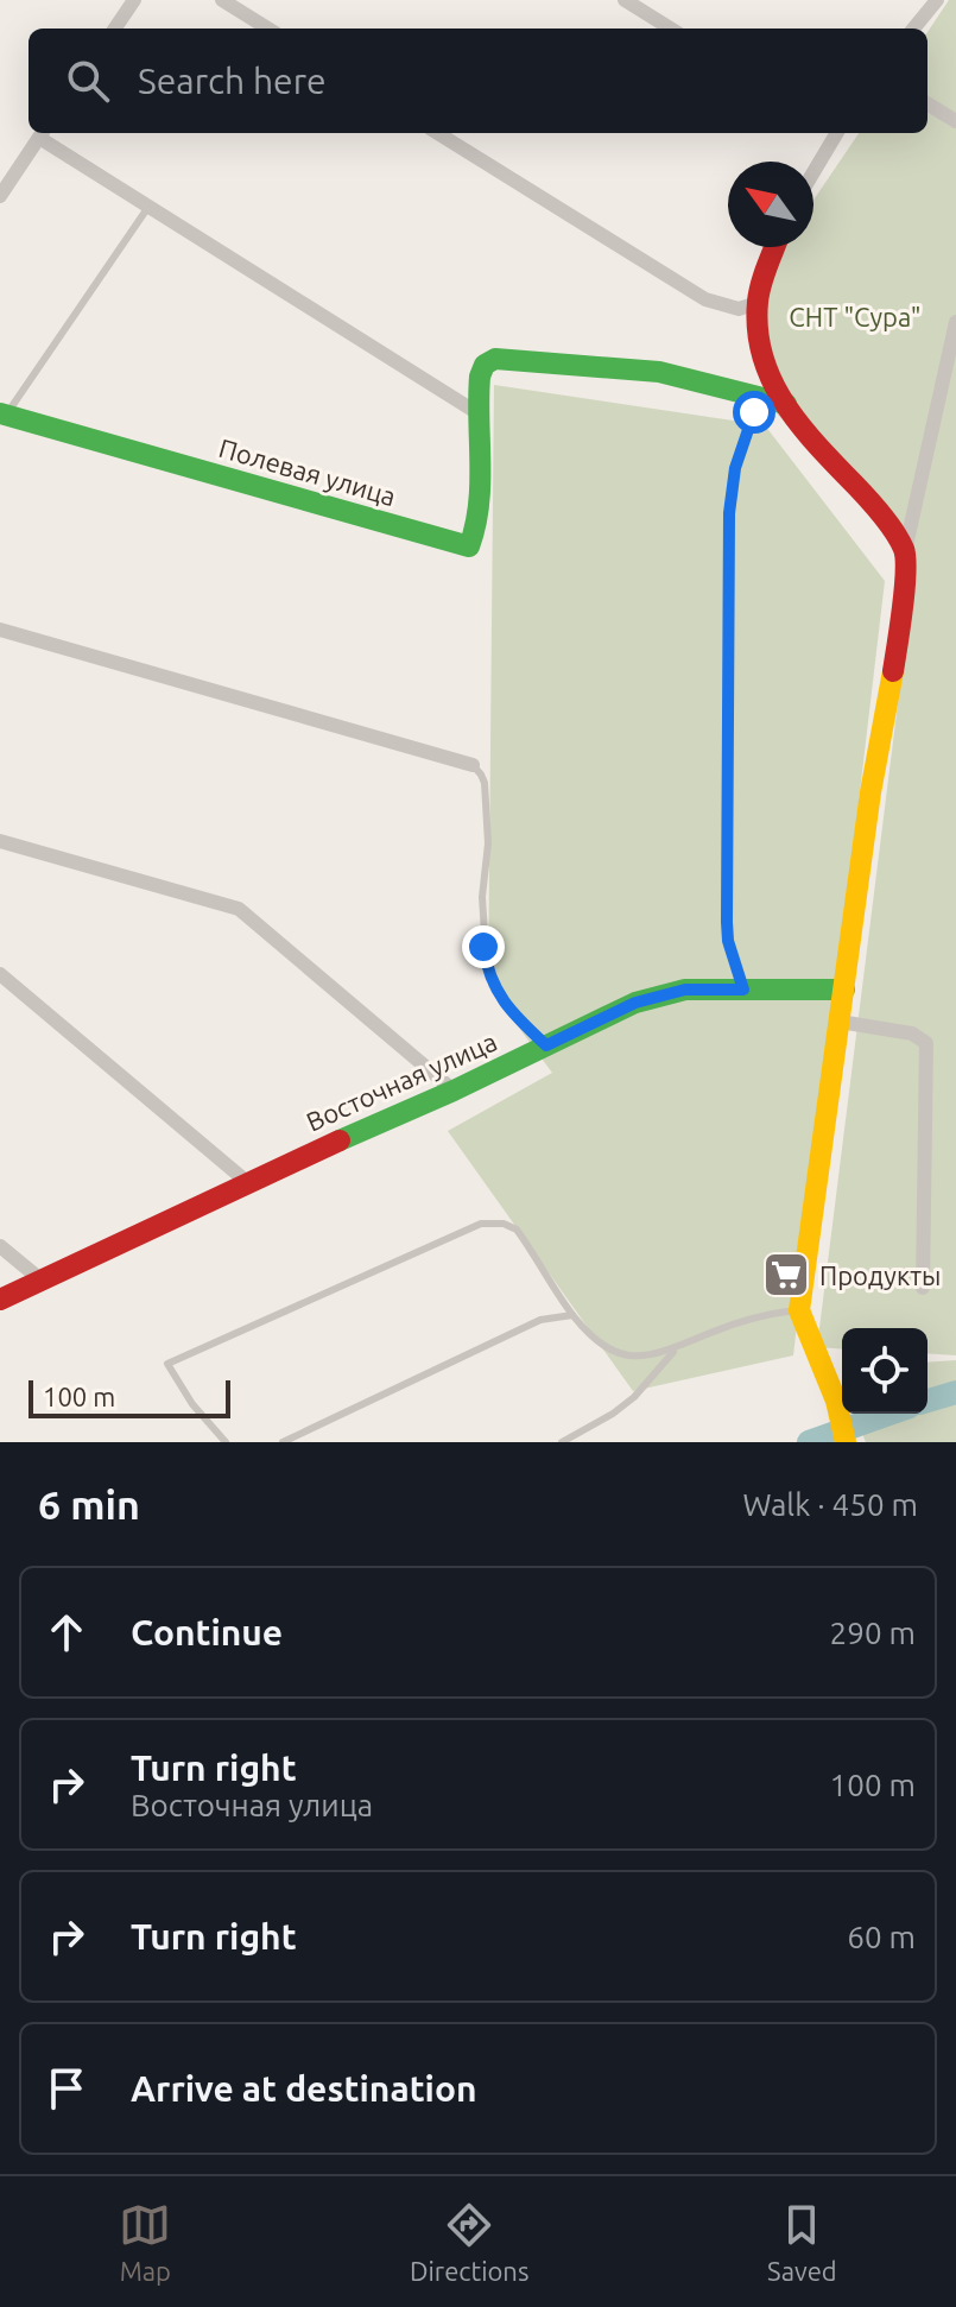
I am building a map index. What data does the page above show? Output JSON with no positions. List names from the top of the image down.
{
  "streets": {
    "street": ["Полевая улица", "Восточная улица"]
  },
  "parks": ["СНТ \"Сура\""],
  "places": {
    "supermarket": ["Продукты"]
  },
  "scale_bar": "100 m",
  "north": "top left",
  "page": {
    "search": "Search here",
    "scale": "100 m",
    "heading": ["6 min", "Walk · 450 m"],
    "list": [
      ["Continue", "290 m"],
      ["Turn right", "Восточная улица", "100 m"],
      ["Turn right", "60 m"],
      "Arrive at destination"
    ],
    "nav": ["Map", "Directions", "Saved"]
  }
}
